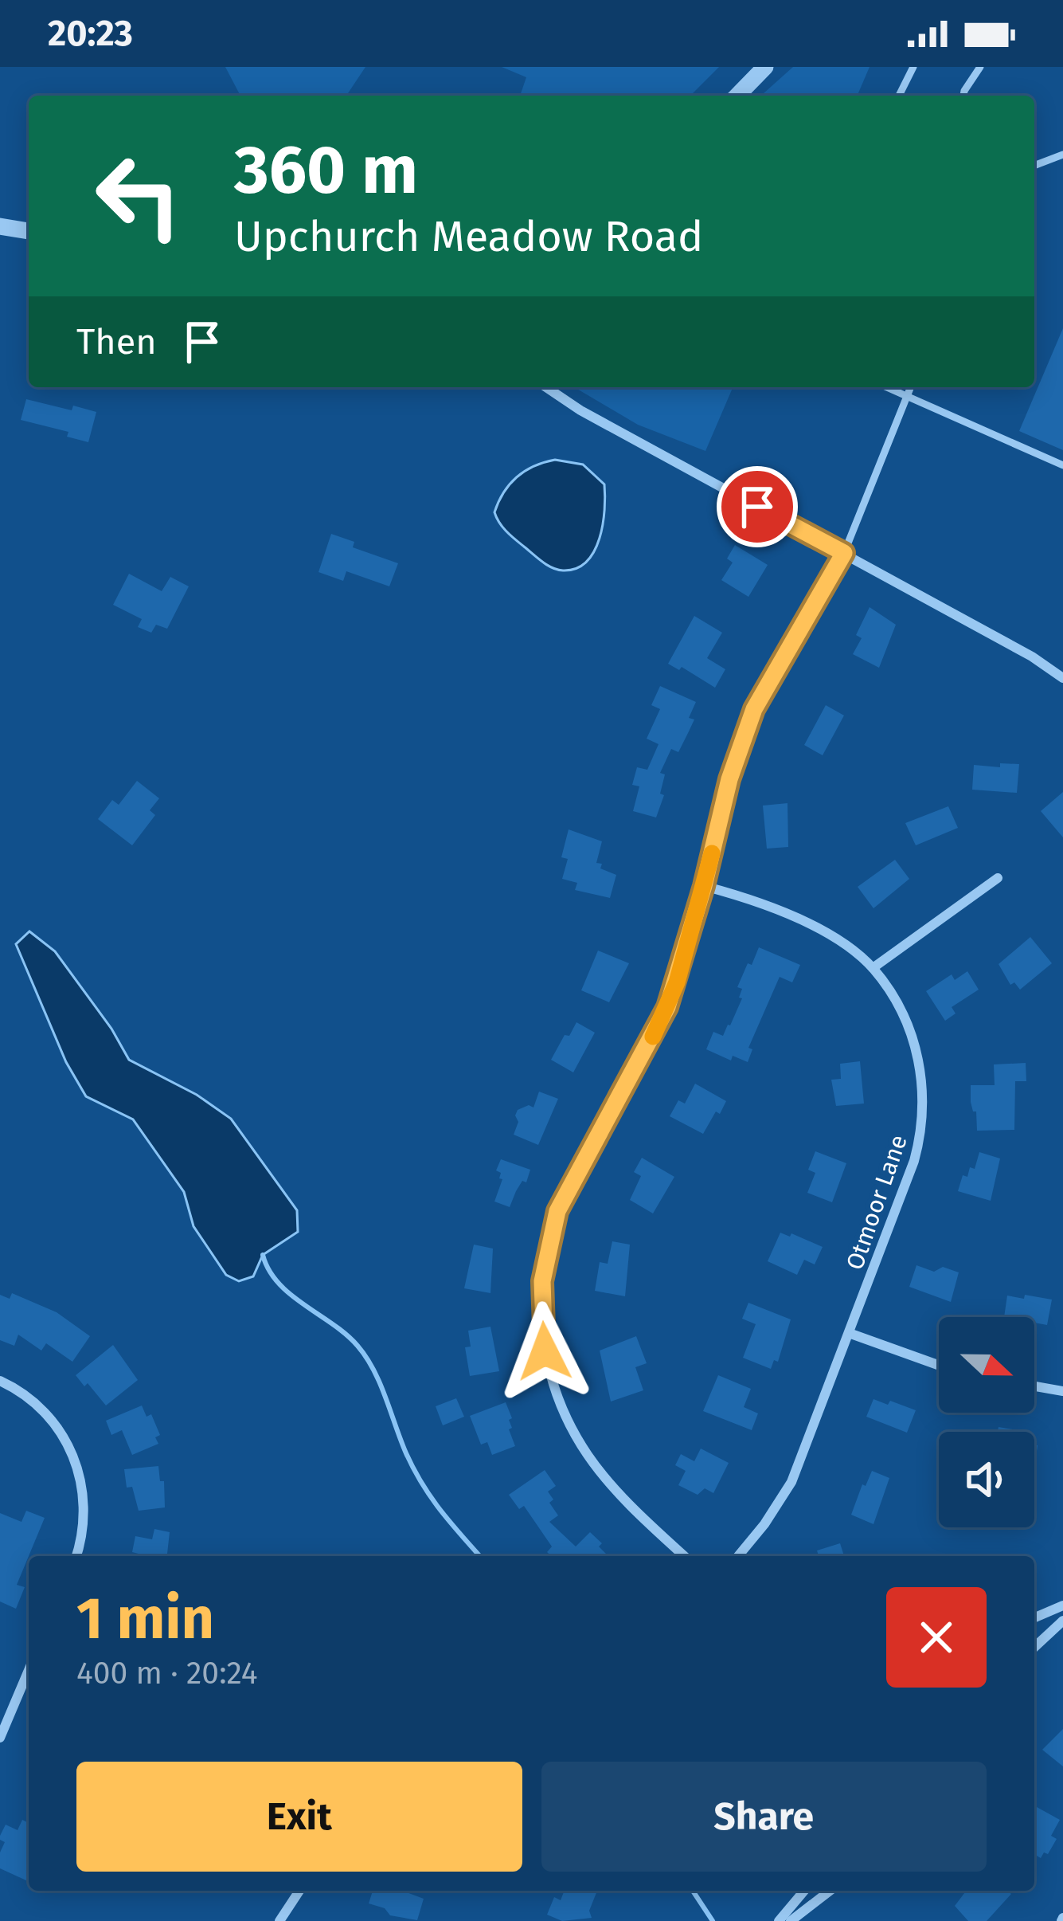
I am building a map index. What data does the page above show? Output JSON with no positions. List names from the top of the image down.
{
  "streets": {
    "street": ["Otmoor Lane"]
  },
  "north": "right",
  "page": {
    "status": "20:23",
    "turn": ["360 m", "Upchurch Meadow Road"],
    "then": "Then",
    "heading": ["1 min", "400 m · 20:24"],
    "buttons": ["Exit", "Share"]
  }
}
